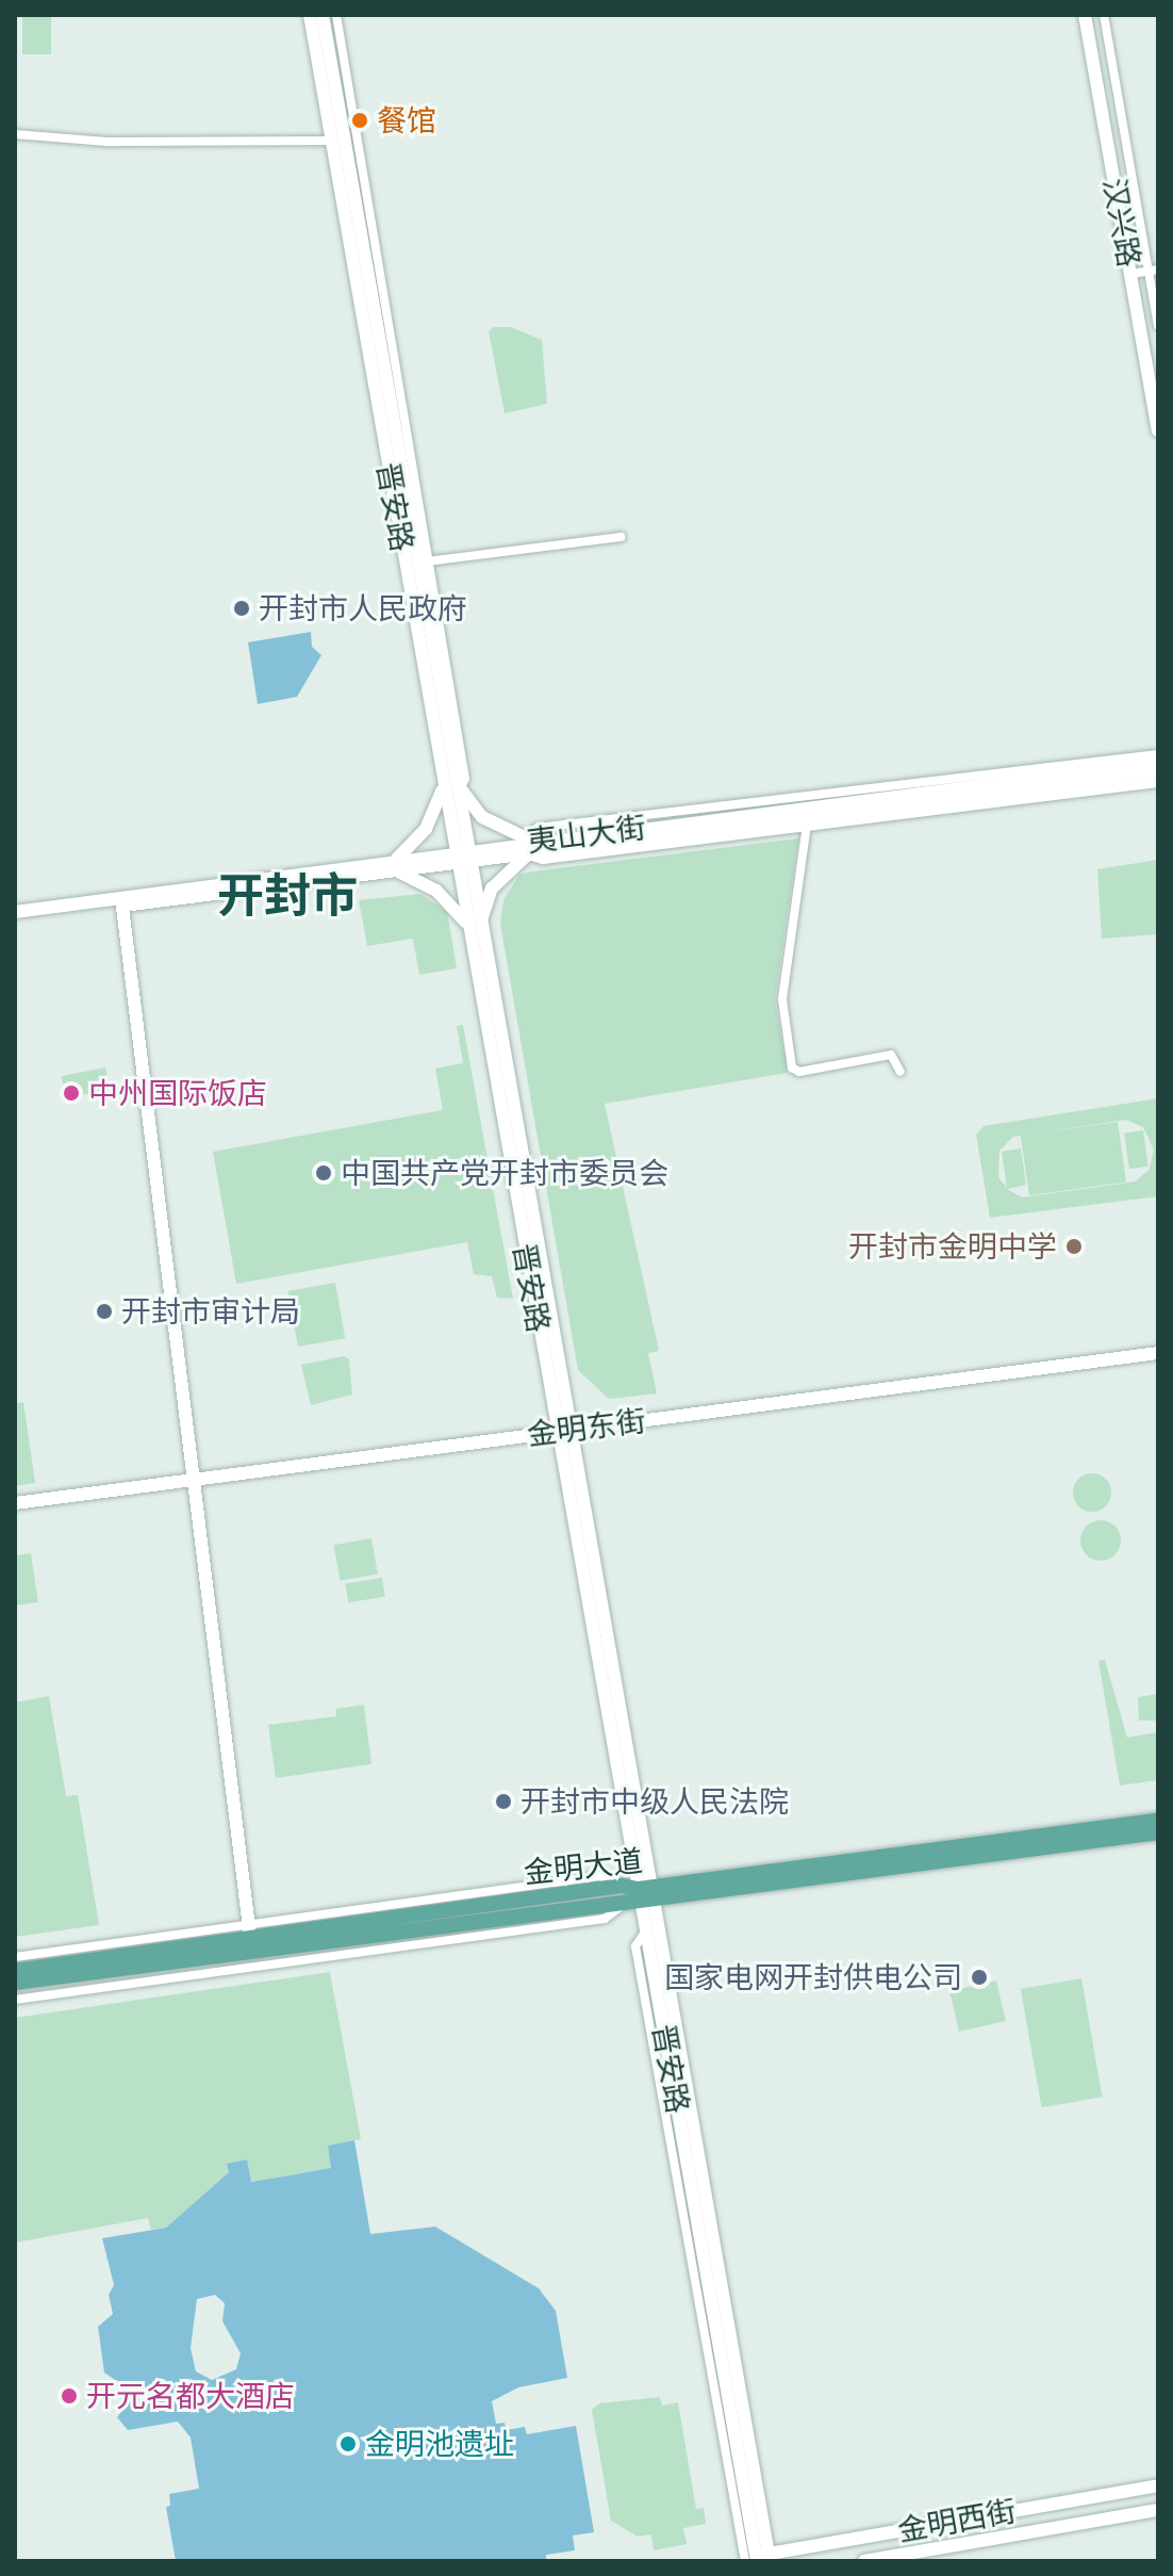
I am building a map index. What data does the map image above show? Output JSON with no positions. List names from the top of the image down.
{
  "streets": {
    "main road": [
      "汉兴路",
      "晋安路",
      "夷山大街",
      "金明东街",
      "金明大道",
      "金明西街"
    ]
  },
  "crossings": [
    ["晋安路", "夷山大街"],
    ["晋安路", "金明东街"],
    ["晋安路", "金明大道"],
    ["晋安路", "金明西街"]
  ],
  "districts": ["开封市"],
  "places": [
    "餐馆",
    "开封市人民政府",
    "中州国际饭店",
    "中国共产党开封市委员会",
    "开封市金明中学",
    "开封市审计局",
    "开封市中级人民法院",
    "国家电网开封供电公司",
    "开元名都大酒店",
    "金明池遗址"
  ]
}
